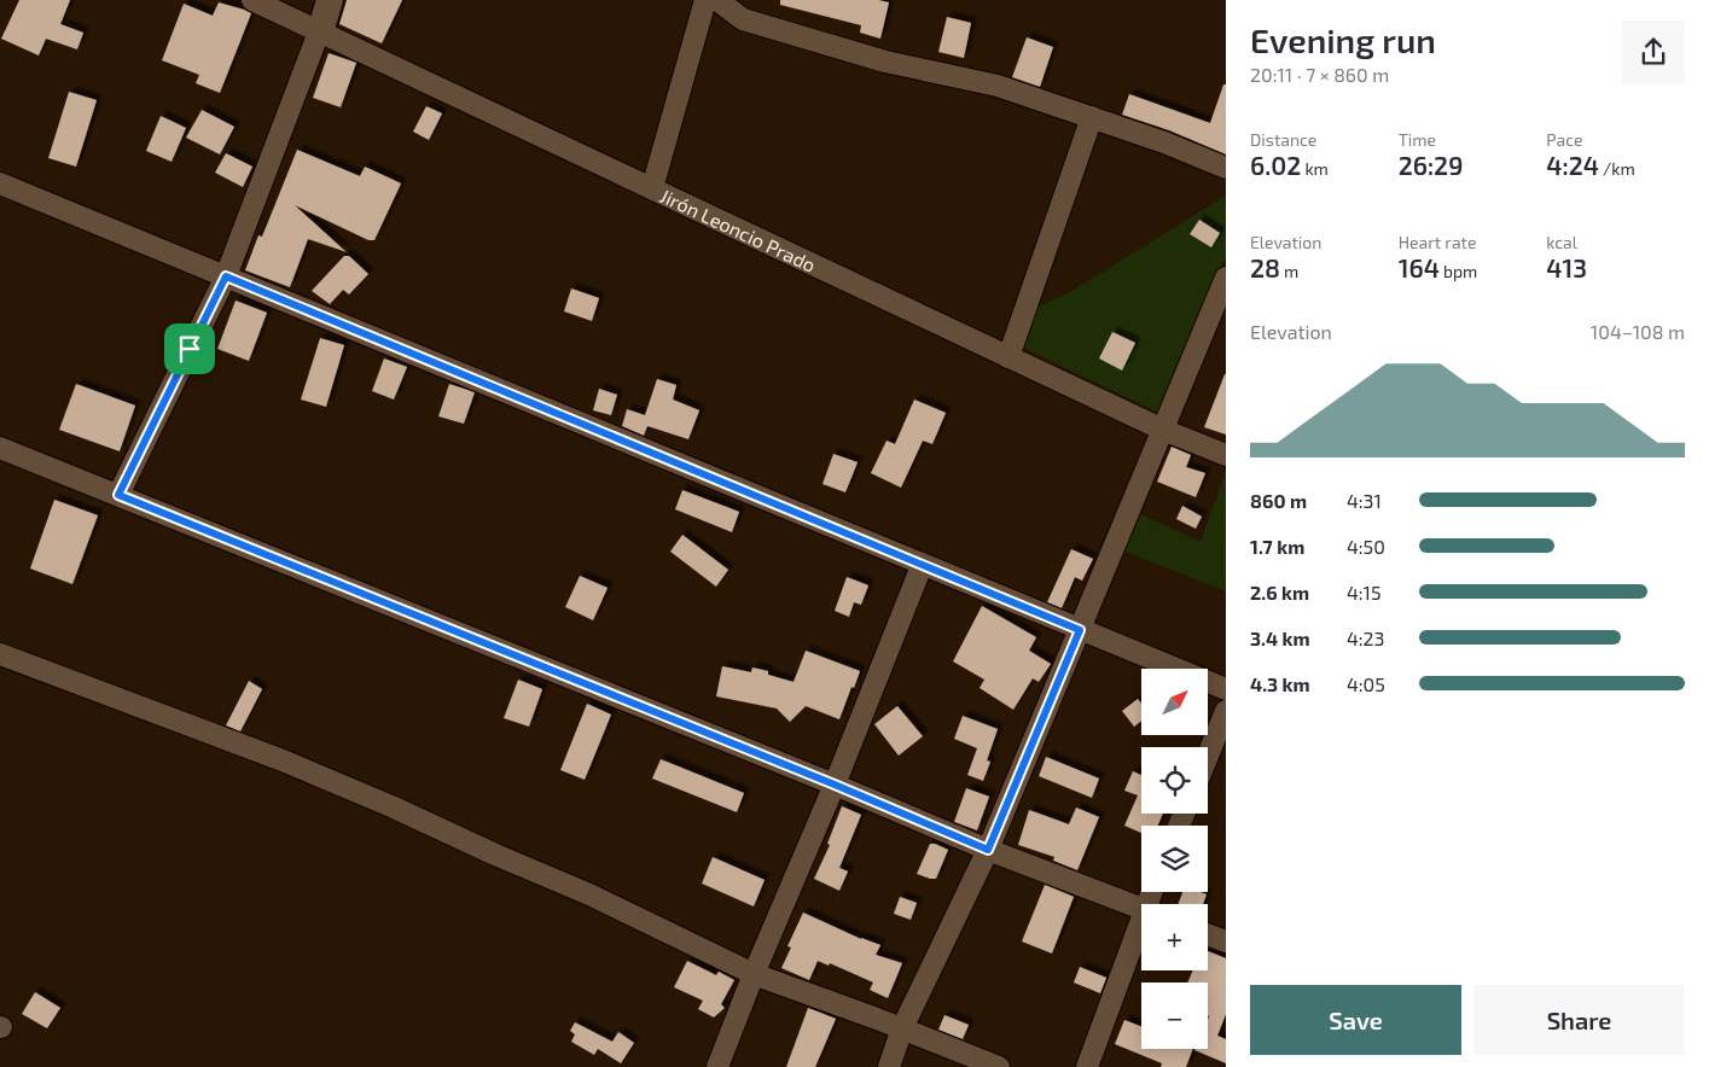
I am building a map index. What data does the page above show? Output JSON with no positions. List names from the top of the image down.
{
  "streets": {
    "street": ["Jirón Leoncio Prado"]
  },
  "north": "top right",
  "page": {
    "heading": ["Evening run", "20:11 · 7 × 860 m"],
    "stats": [
      ["Distance", "6.02 km"],
      ["Time", "26:29"],
      ["Pace", "4:24 /km"],
      ["Elevation", "28 m"],
      ["Heart rate", "164 bpm"],
      ["kcal", "413"]
    ],
    "chart": ["Elevation", "104–108 m"],
    "list": [
      {
        "name": "860 m",
        "note": "4:31"
      },
      {
        "name": "1.7 km",
        "note": "4:50"
      },
      {
        "name": "2.6 km",
        "note": "4:15"
      },
      {
        "name": "3.4 km",
        "note": "4:23"
      },
      {
        "name": "4.3 km",
        "note": "4:05"
      }
    ],
    "map_buttons": ["+", "−"],
    "buttons": ["Save", "Share"]
  }
}
